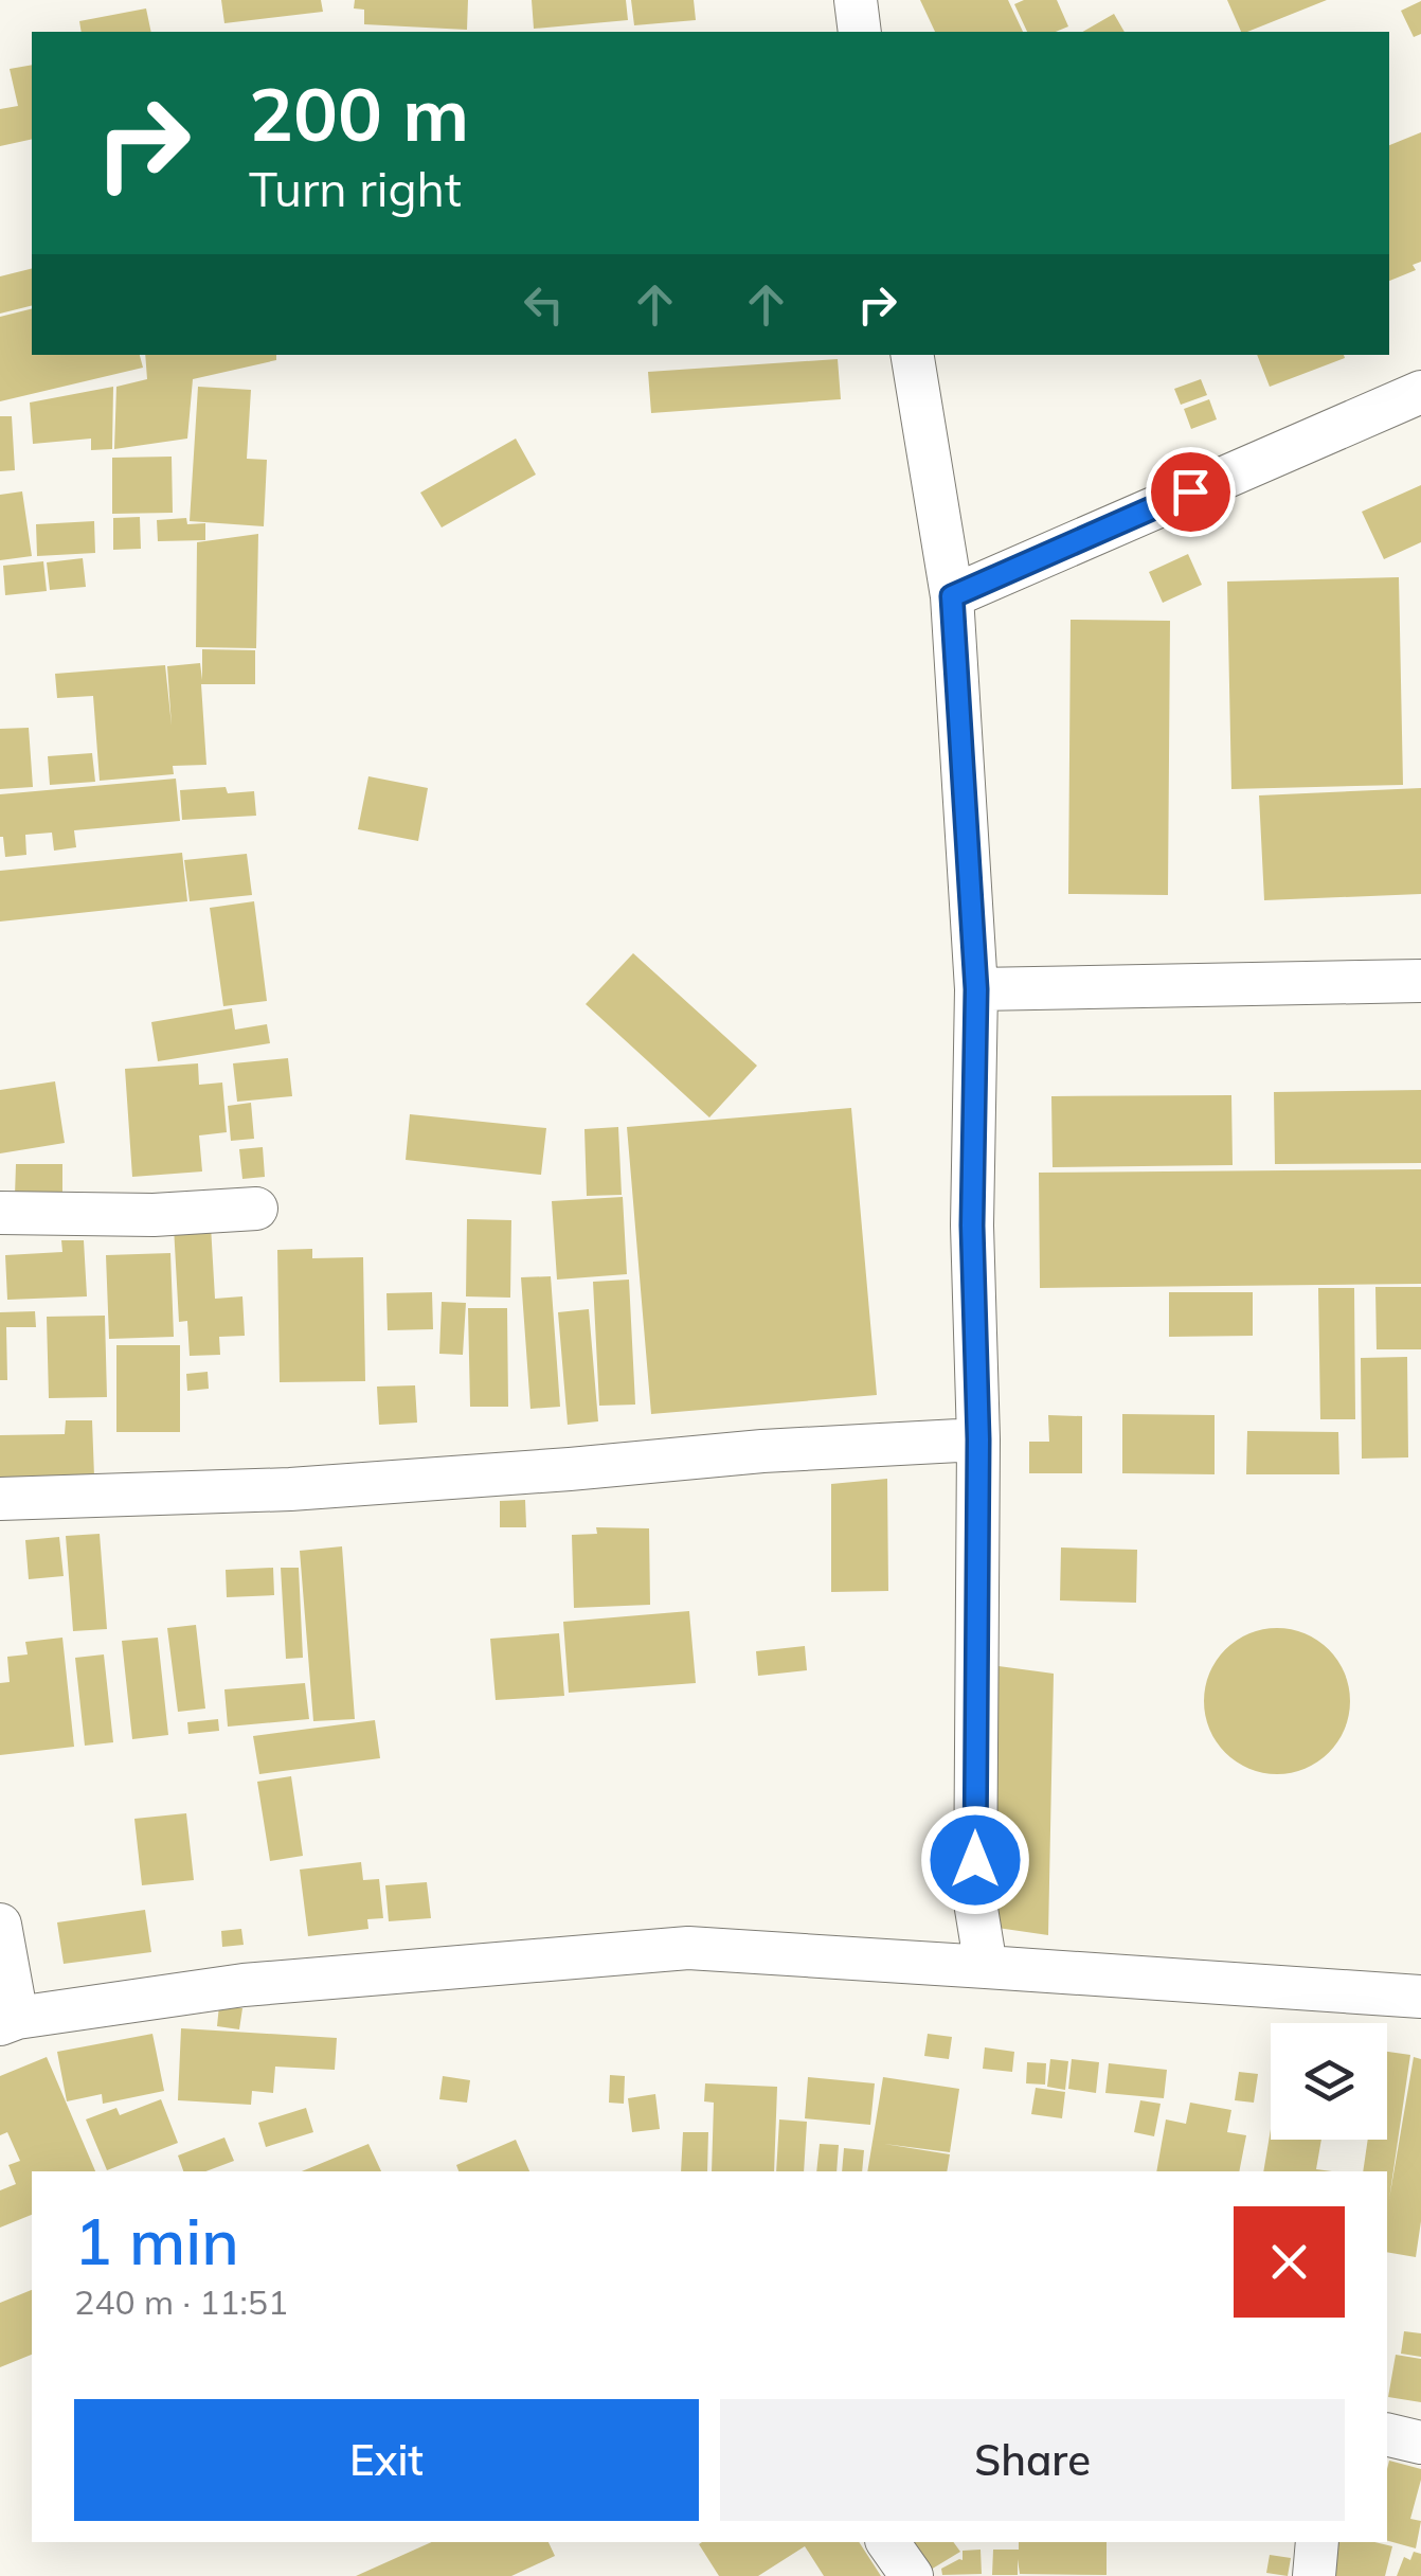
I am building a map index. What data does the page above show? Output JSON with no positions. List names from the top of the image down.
{
  "page": {
    "turn": ["200 m", "Turn right"],
    "heading": ["1 min", "240 m · 11:51"],
    "buttons": ["Exit", "Share"]
  }
}
